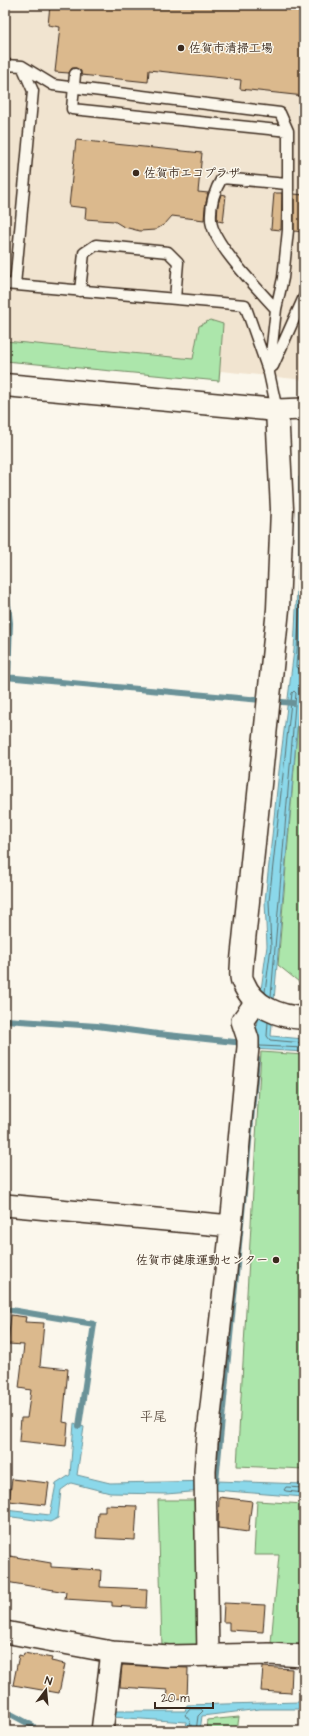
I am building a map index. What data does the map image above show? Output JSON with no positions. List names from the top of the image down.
{
  "districts": ["平尾"],
  "places": ["佐賀市清掃工場", "佐賀市エコプラザ", "佐賀市健康運動センター"],
  "scale_bar": "20 m",
  "north": "top"
}
